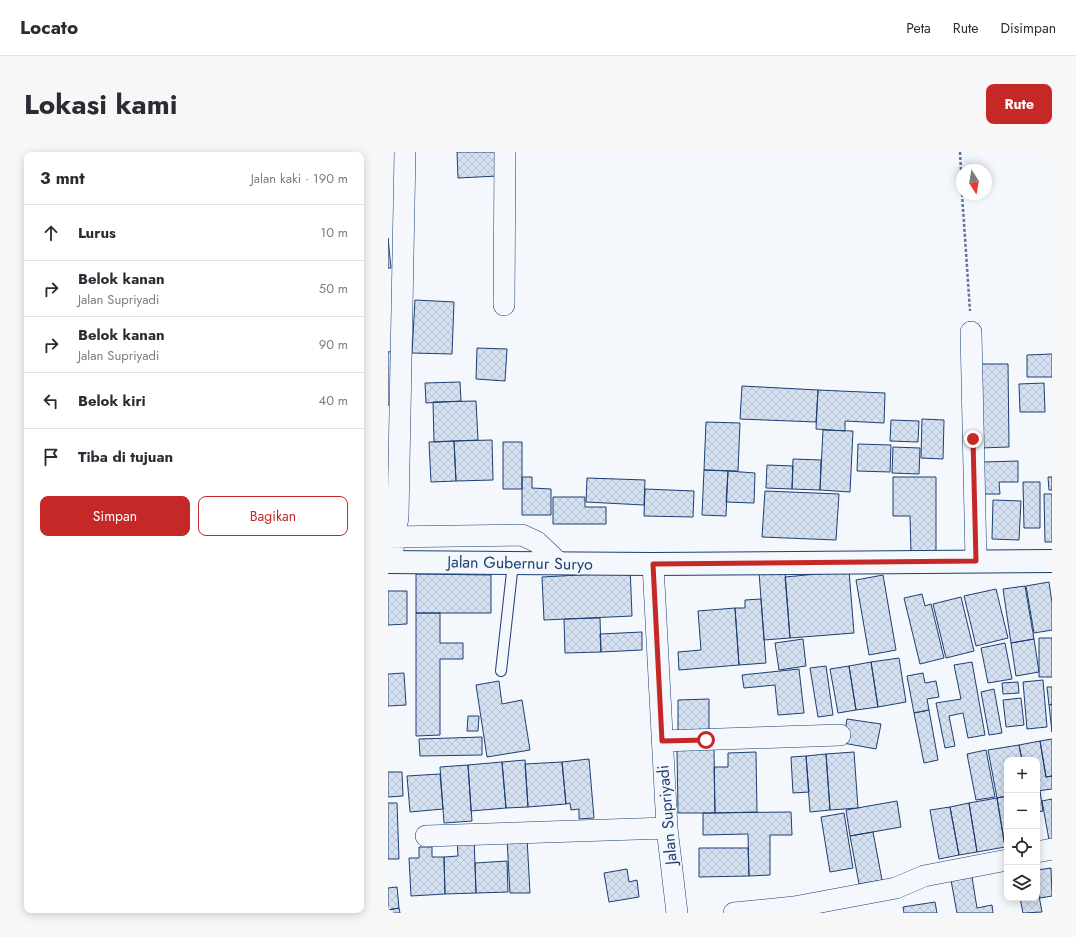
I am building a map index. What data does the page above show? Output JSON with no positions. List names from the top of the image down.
{
  "streets": {
    "main road": ["Jalan Gubernur Suryo"],
    "street": ["Jalan Supriyadi"]
  },
  "crossings": [
    ["Jalan Gubernur Suryo", "Jalan Supriyadi"]
  ],
  "north": "bottom",
  "page": {
    "header": "Locato",
    "nav": ["Peta", "Rute", "Disimpan"],
    "title": "Lokasi kami",
    "buttons": [
      "Rute",
      ["Simpan", "Bagikan"]
    ],
    "heading": ["3 mnt", "Jalan kaki · 190 m"],
    "list": [
      ["Lurus", "10 m"],
      ["Belok kanan", "Jalan Supriyadi", "50 m"],
      ["Belok kanan", "Jalan Supriyadi", "90 m"],
      ["Belok kiri", "40 m"],
      "Tiba di tujuan"
    ],
    "map_buttons": ["+", "−"]
  }
}
